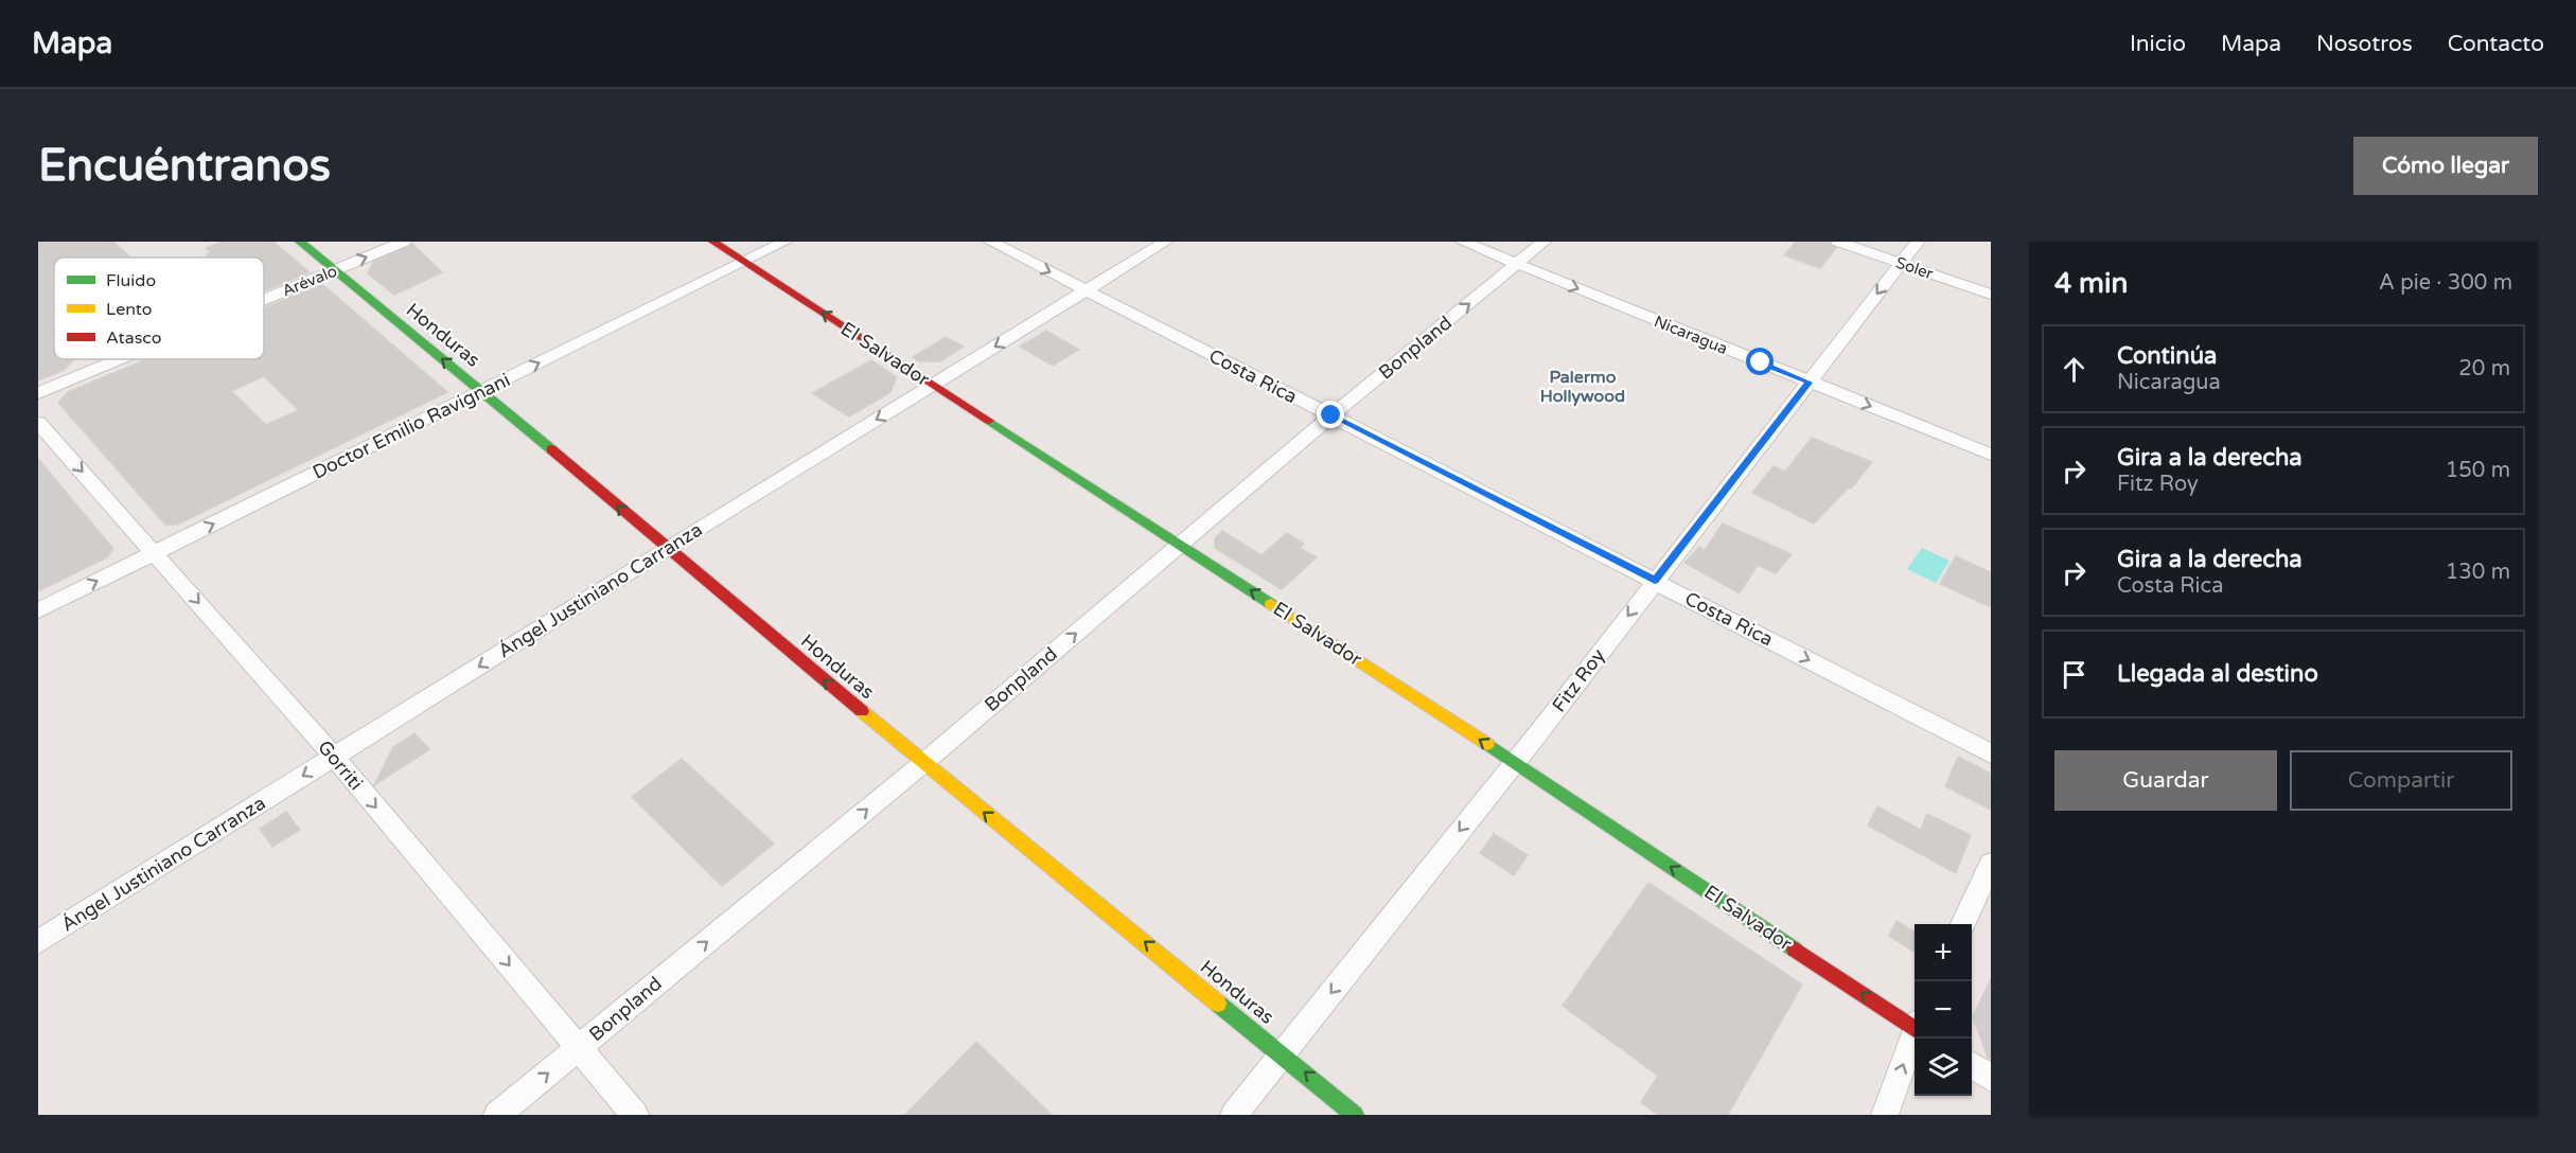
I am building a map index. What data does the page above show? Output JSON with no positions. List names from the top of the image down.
{
  "streets": {
    "street": [
      "Soler",
      "Arévalo",
      "Honduras",
      "Nicaragua",
      "Bonpland",
      "El Salvador",
      "Costa Rica",
      "Doctor Emilio Ravignani",
      "Ángel Justiniano Carranza",
      "Fitz Roy",
      "Gorriti"
    ]
  },
  "crossings": [
    ["Soler", "Fitz Roy"],
    ["Arévalo", "Honduras"],
    ["Honduras", "Bonpland"],
    ["Honduras", "Doctor Emilio Ravignani"],
    ["Honduras", "Ángel Justiniano Carranza"],
    ["Honduras", "Fitz Roy"],
    ["Nicaragua", "Bonpland"],
    ["Nicaragua", "Fitz Roy"],
    ["Bonpland", "El Salvador"],
    ["Bonpland", "Costa Rica"],
    ["Bonpland", "Gorriti"],
    ["El Salvador", "Doctor Emilio Ravignani"],
    ["El Salvador", "Ángel Justiniano Carranza"],
    ["El Salvador", "Fitz Roy"],
    ["Costa Rica", "Ángel Justiniano Carranza"],
    ["Costa Rica", "Fitz Roy"],
    ["Doctor Emilio Ravignani", "Gorriti"],
    ["Ángel Justiniano Carranza", "Gorriti"]
  ],
  "one_way": [
    "Honduras",
    "Nicaragua",
    "Bonpland",
    "El Salvador",
    "Costa Rica",
    "Doctor Emilio Ravignani",
    "Ángel Justiniano Carranza",
    "Fitz Roy",
    "Gorriti"
  ],
  "districts": ["Palermo Hollywood"],
  "legend": ["Fluido", "Lento", "Atasco"],
  "page": {
    "header": "Mapa",
    "nav": [
      "Inicio",
      "Mapa",
      "Nosotros",
      "Contacto"
    ],
    "buttons": [
      "Cómo llegar",
      ["Guardar", "Compartir"]
    ],
    "title": "Encuéntranos",
    "heading": ["4 min", "A pie · 300 m"],
    "list": [
      ["Continúa", "Nicaragua", "20 m"],
      ["Gira a la derecha", "Fitz Roy", "150 m"],
      ["Gira a la derecha", "Costa Rica", "130 m"],
      "Llegada al destino"
    ],
    "map_buttons": ["+", "−"]
  }
}
